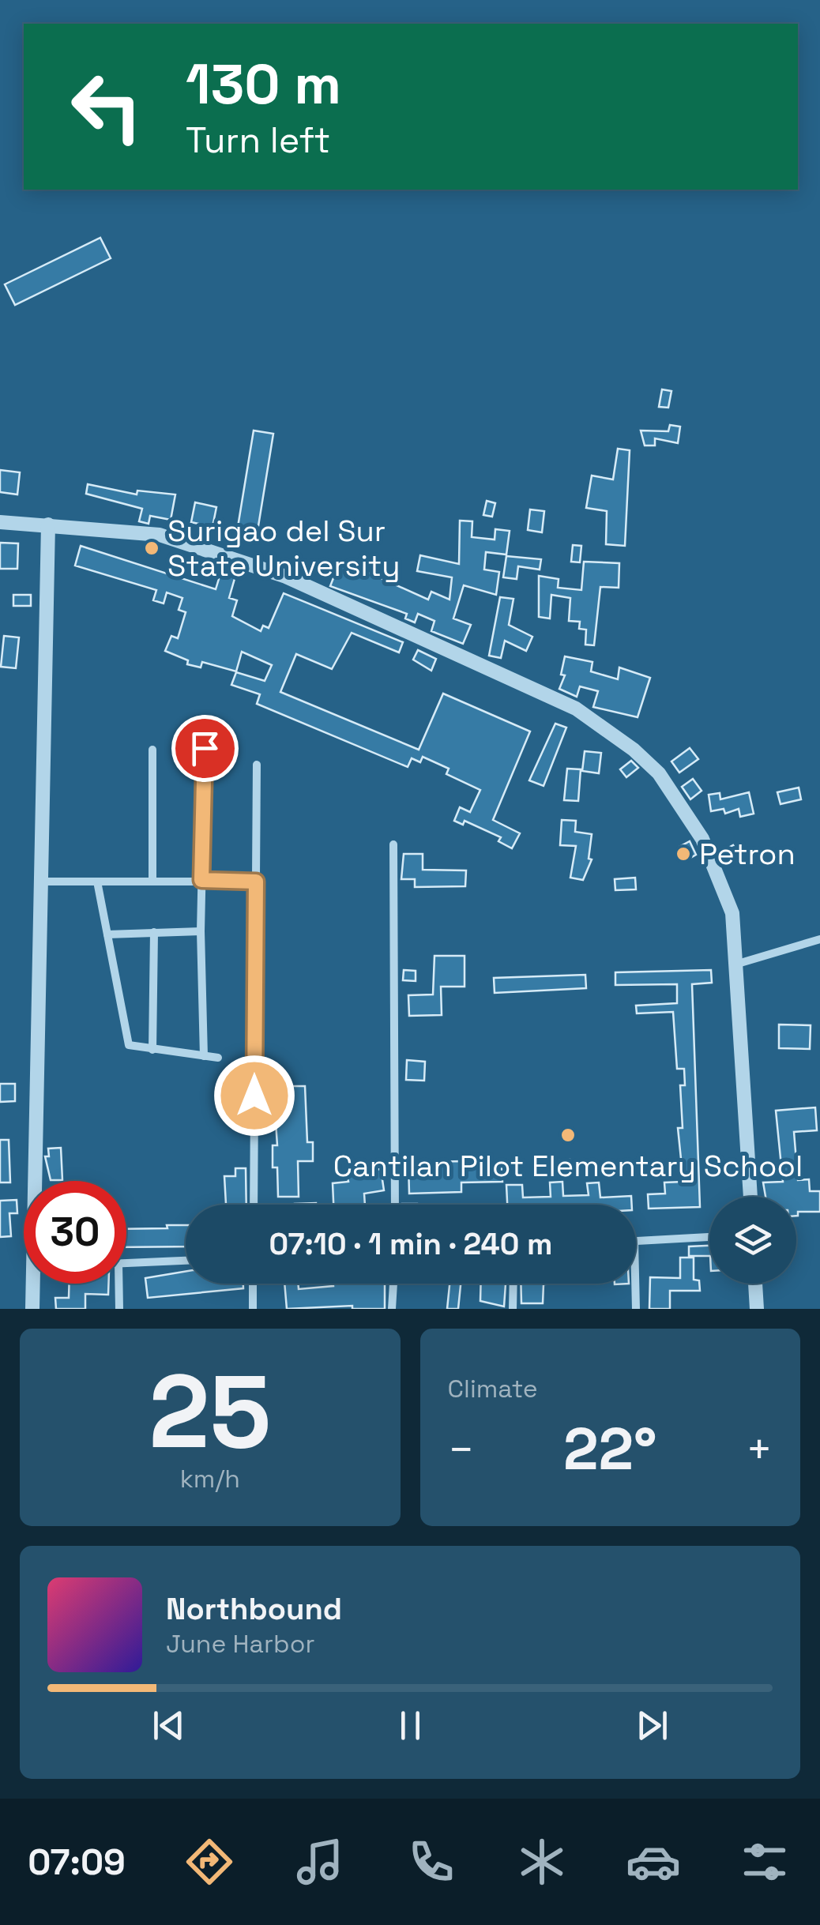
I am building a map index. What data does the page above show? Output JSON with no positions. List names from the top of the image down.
{
  "places": ["Surigao del Sur State University", "Petron", "Cantilan Pilot Elementary School"],
  "page": {
    "turn": ["130 m", "Turn left"],
    "limit": "30",
    "trip": "07:10 · 1 min · 240 m",
    "tile": [
      ["25", "km/h"],
      "Climate"
    ],
    "heat": ["−", "22°", "+"],
    "song": ["Northbound", "June Harbor"],
    "tabs": "07:09"
  }
}
